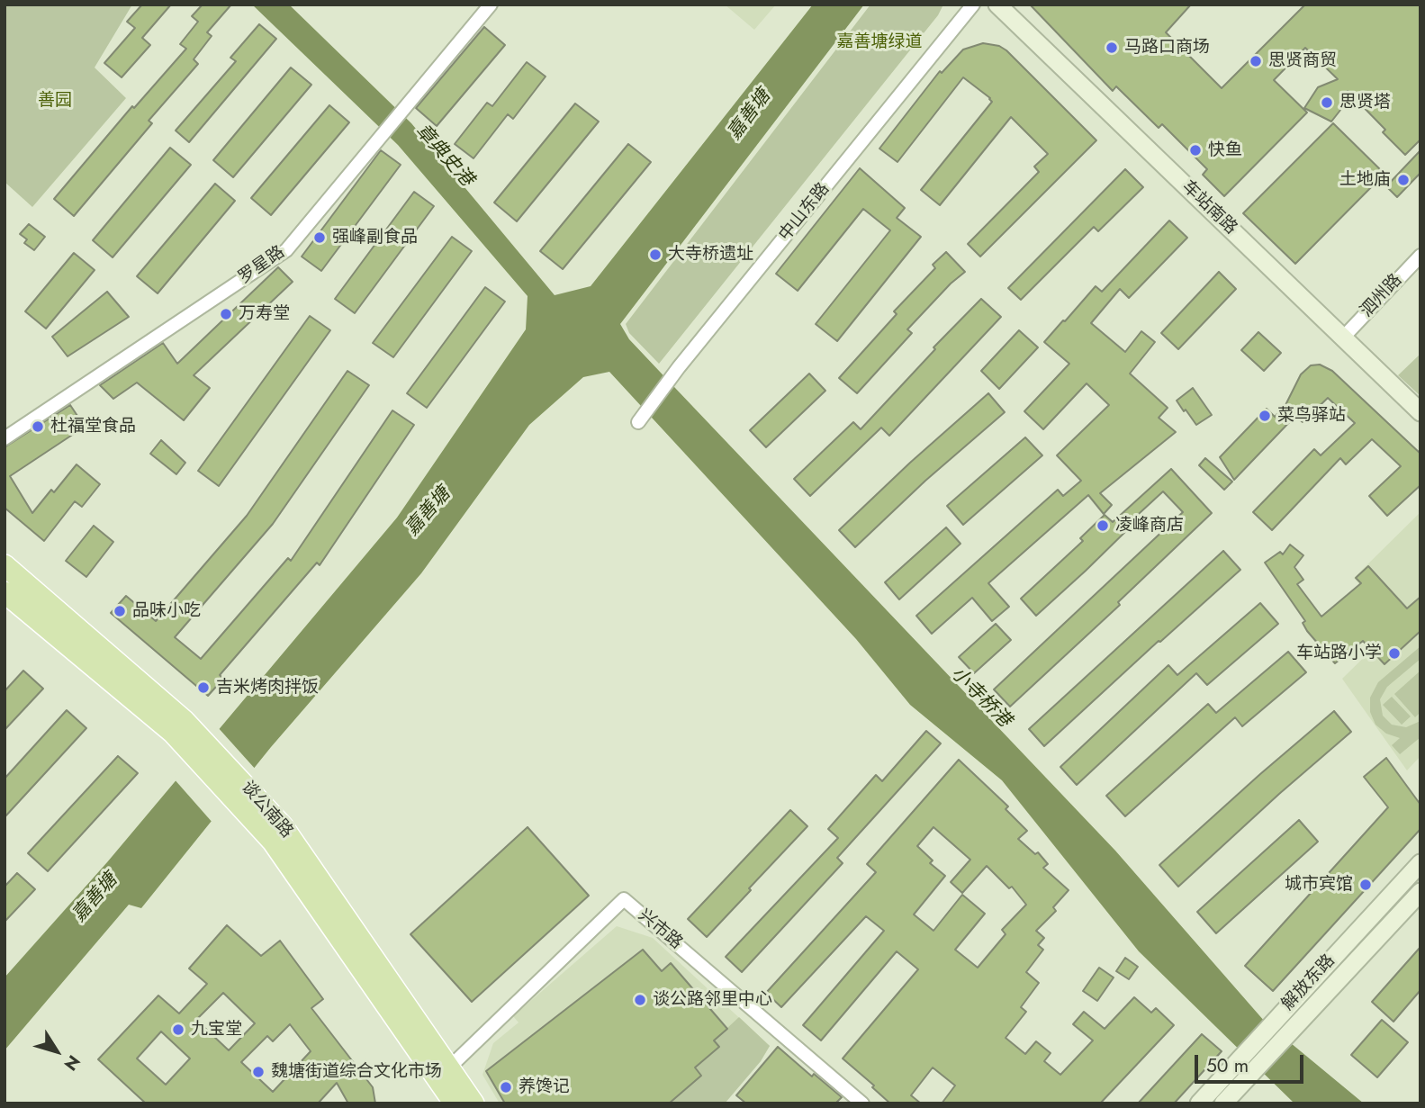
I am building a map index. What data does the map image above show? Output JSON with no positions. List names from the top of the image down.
{
  "streets": {
    "main road": ["车站南路", "谈公南路", "解放东路"],
    "street": [
      "中山东路",
      "罗星路",
      "泗州路",
      "兴市路"
    ]
  },
  "crossings": [
    ["车站南路", "泗州路"],
    ["谈公南路", "兴市路"]
  ],
  "water": ["嘉善塘", "章典史港", "小寺桥港"],
  "parks": ["嘉善塘绿道", "善园"],
  "places": [
    "马路口商场",
    "思贤商贸",
    "思贤塔",
    "快鱼",
    "土地庙",
    "强峰副食品",
    "大寺桥遗址",
    "万寿堂",
    "菜鸟驿站",
    "杜福堂食品",
    "凌峰商店",
    "品味小吃",
    "车站路小学",
    "吉米烤肉拌饭",
    "城市宾馆",
    "谈公路邻里中心",
    "九宝堂",
    "魏塘街道综合文化市场",
    "养馋记"
  ],
  "scale_bar": "50 m",
  "north": "bottom right"
}
